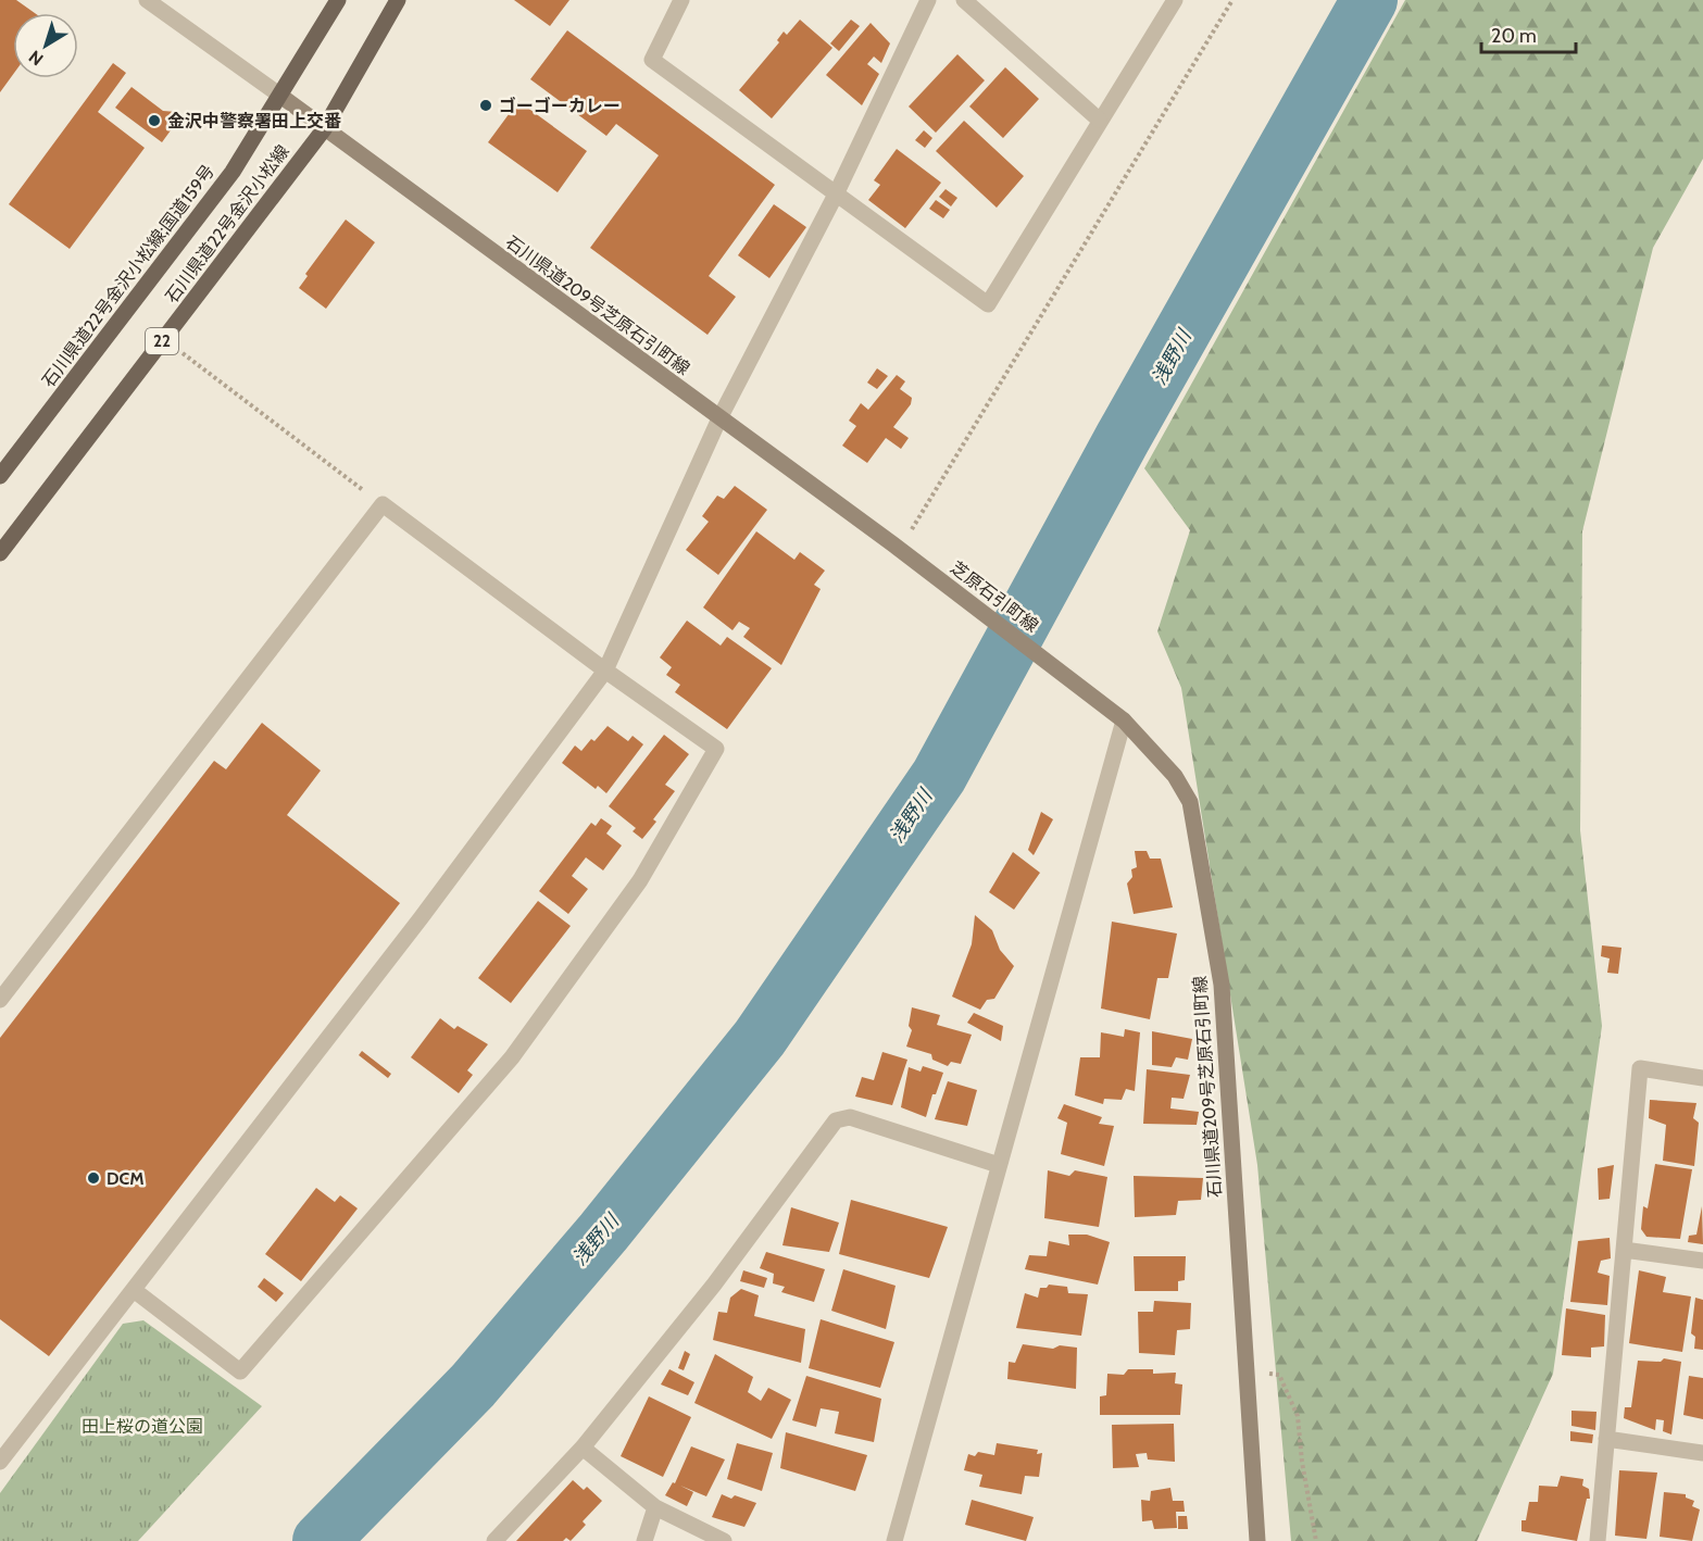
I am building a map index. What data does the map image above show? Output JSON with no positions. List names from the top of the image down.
{
  "streets": {
    "main road": [
      "石川県道22号金沢小松線",
      "石川県道22号金沢小松線;国道159号",
      "石川県道209号芝原石引町線",
      "22",
      "芝原石引町線"
    ]
  },
  "crossings": [
    ["石川県道22号金沢小松線", "石川県道209号芝原石引町線"],
    ["石川県道22号金沢小松線;国道159号", "石川県道209号芝原石引町線"],
    ["石川県道22号金沢小松線;国道159号", "22"],
    ["石川県道209号芝原石引町線", "22"],
    ["石川県道209号芝原石引町線", "芝原石引町線"]
  ],
  "water": ["浅野川"],
  "parks": ["田上桜の道公園"],
  "places": ["ゴーゴーカレー", "金沢中警察署田上交番", "DCM"],
  "scale_bar": "20 m",
  "north": "bottom left"
}
